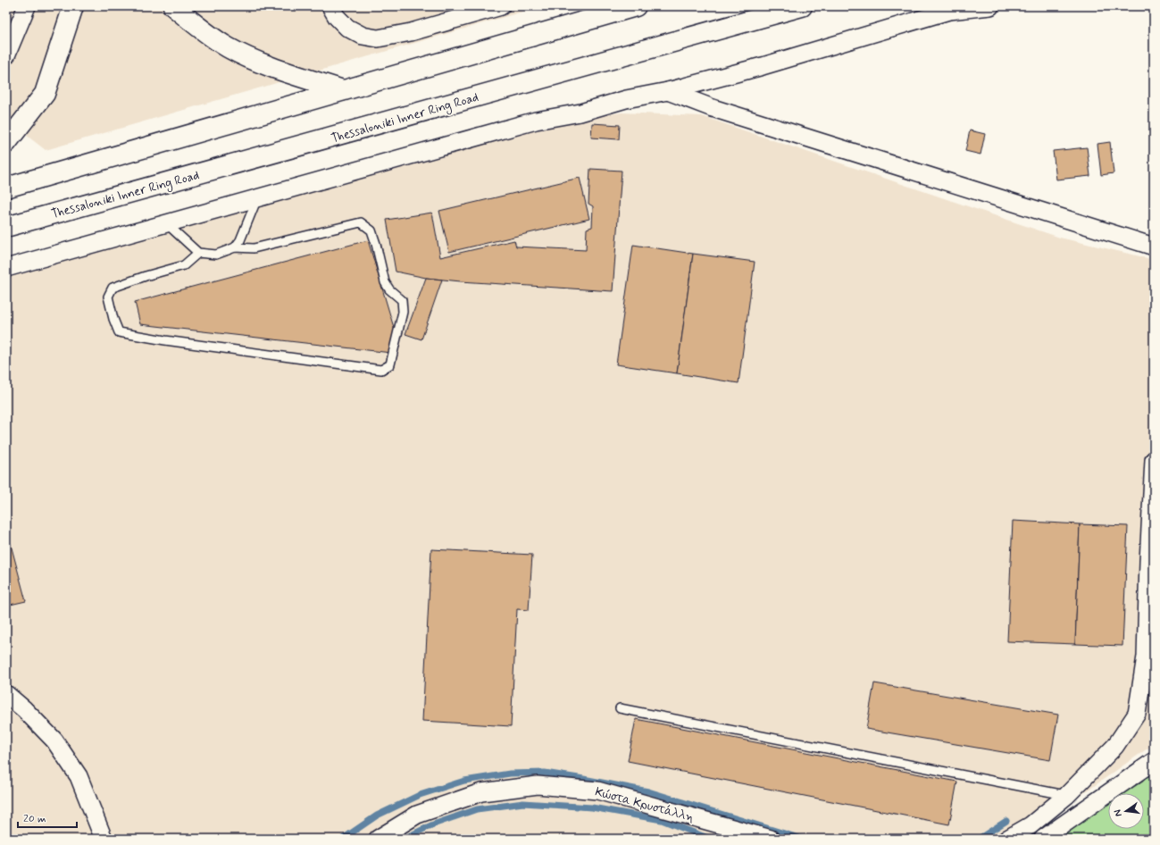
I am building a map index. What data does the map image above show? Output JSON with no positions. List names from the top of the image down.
{
  "streets": {
    "main road": ["Thessaloniki Inner Ring Road"],
    "street": ["Κώστα Κρυστάλλη"]
  },
  "scale_bar": "20 m",
  "north": "left"
}
